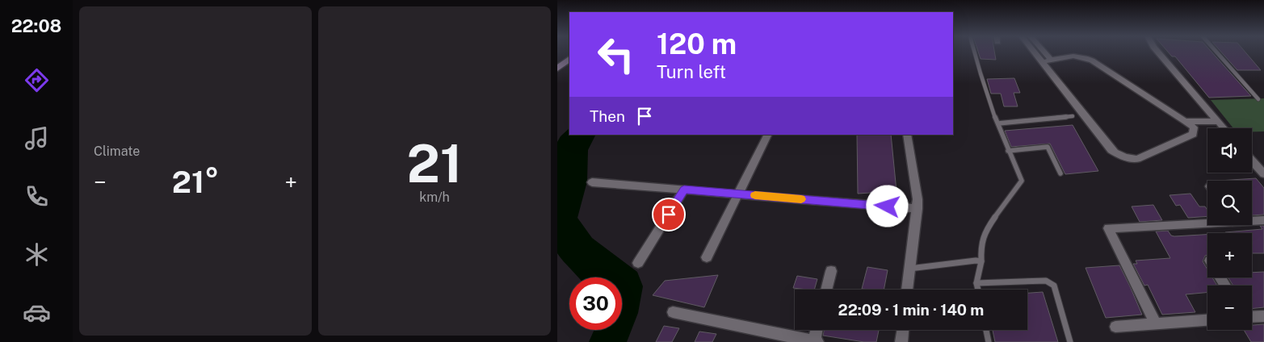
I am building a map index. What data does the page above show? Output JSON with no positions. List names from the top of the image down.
{
  "page": {
    "tabs": "22:08",
    "tile": [
      "Climate",
      ["21", "km/h"]
    ],
    "turn": ["120 m", "Turn left"],
    "then": "Then",
    "map_buttons": ["+", "−"],
    "heat": ["−", "21°", "+"],
    "limit": "30",
    "trip": "22:09 · 1 min · 140 m"
  }
}
